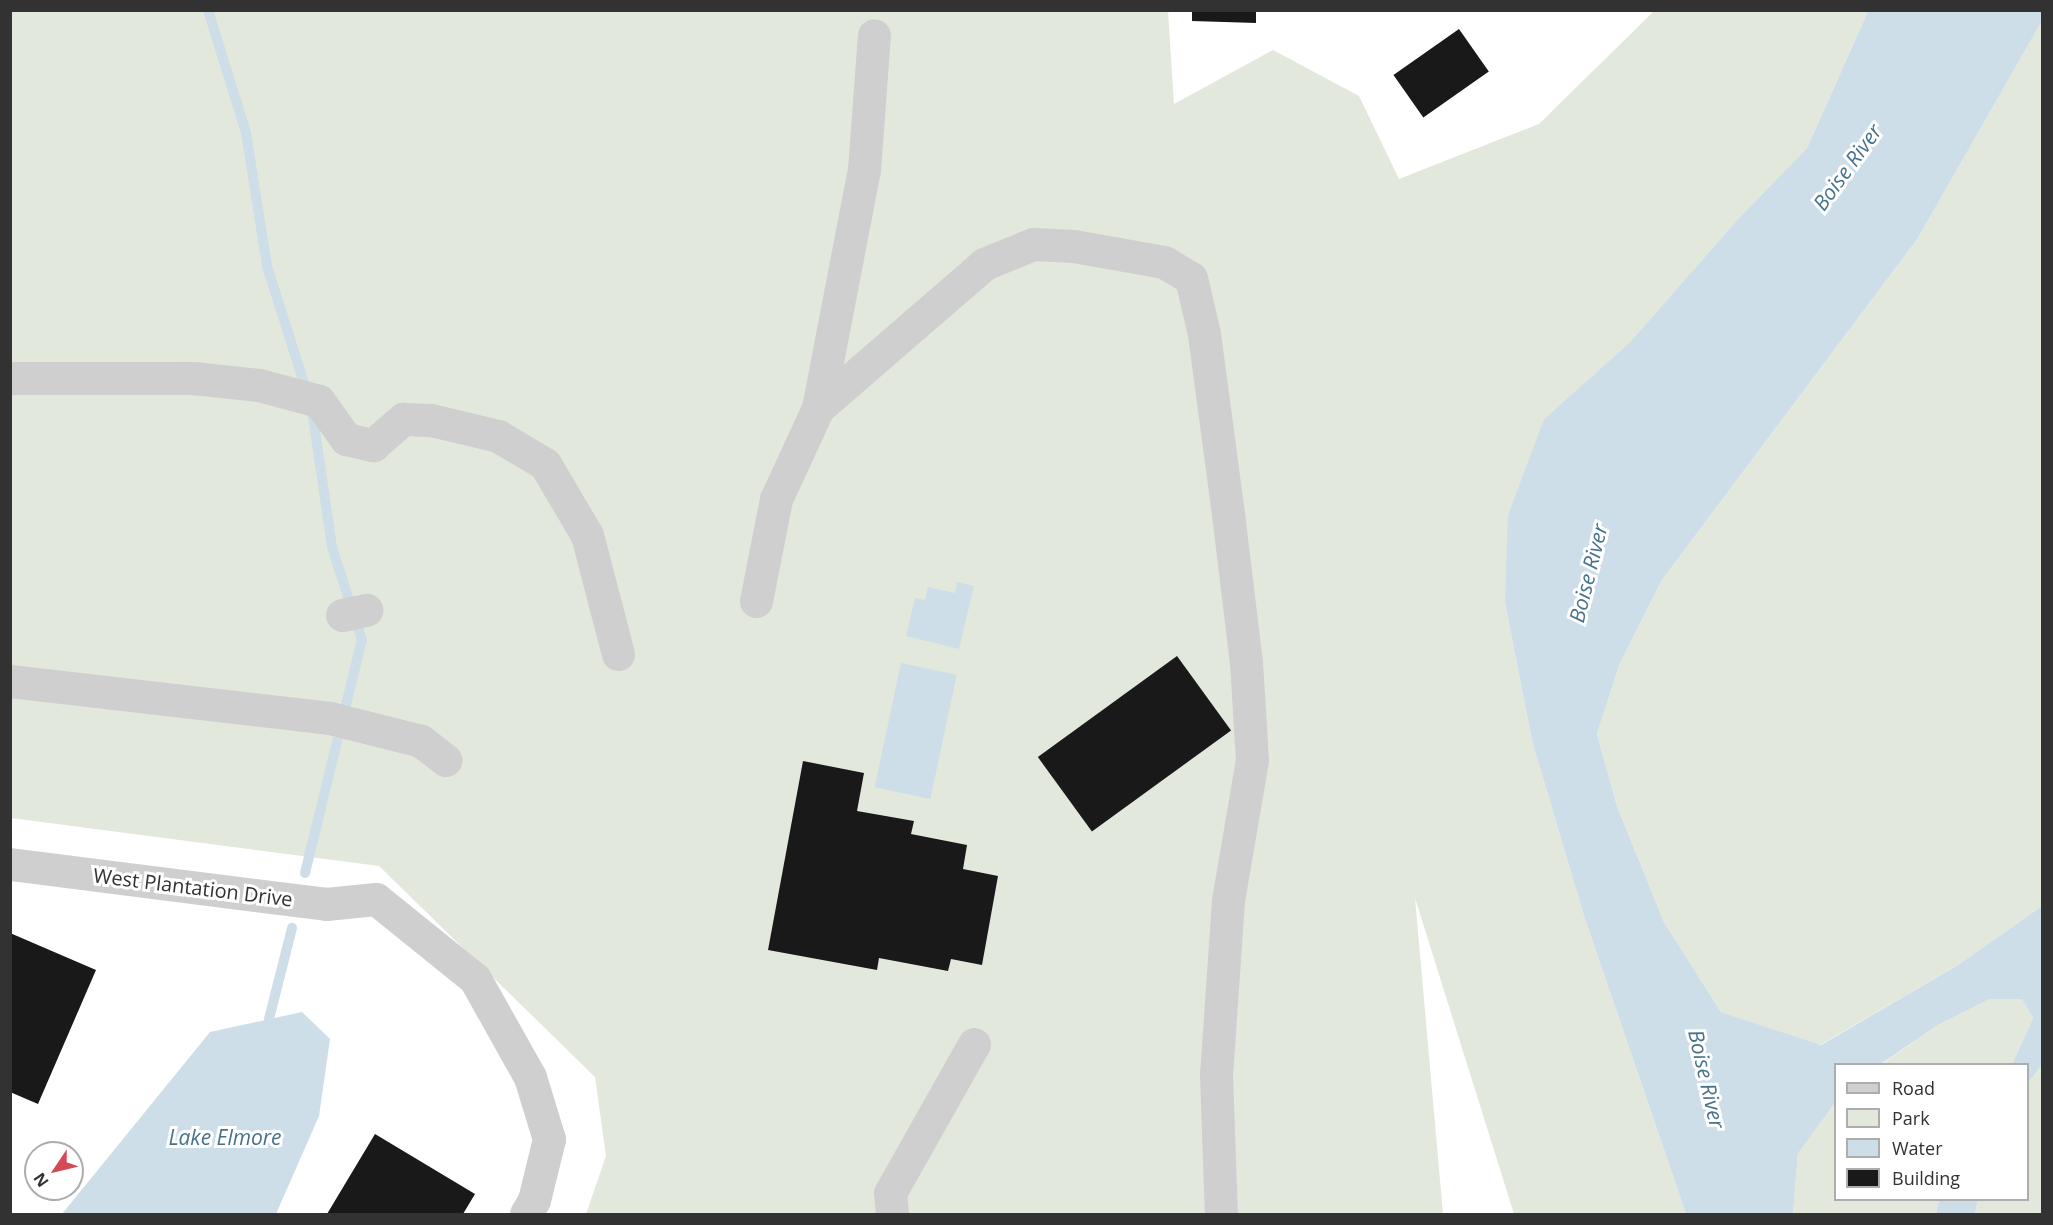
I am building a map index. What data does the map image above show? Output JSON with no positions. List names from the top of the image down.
{
  "streets": {
    "street": ["West Plantation Drive"]
  },
  "water": ["Boise River", "Lake Elmore"],
  "legend": [
    "Road",
    "Park",
    "Water",
    "Building"
  ],
  "north": "bottom left"
}
